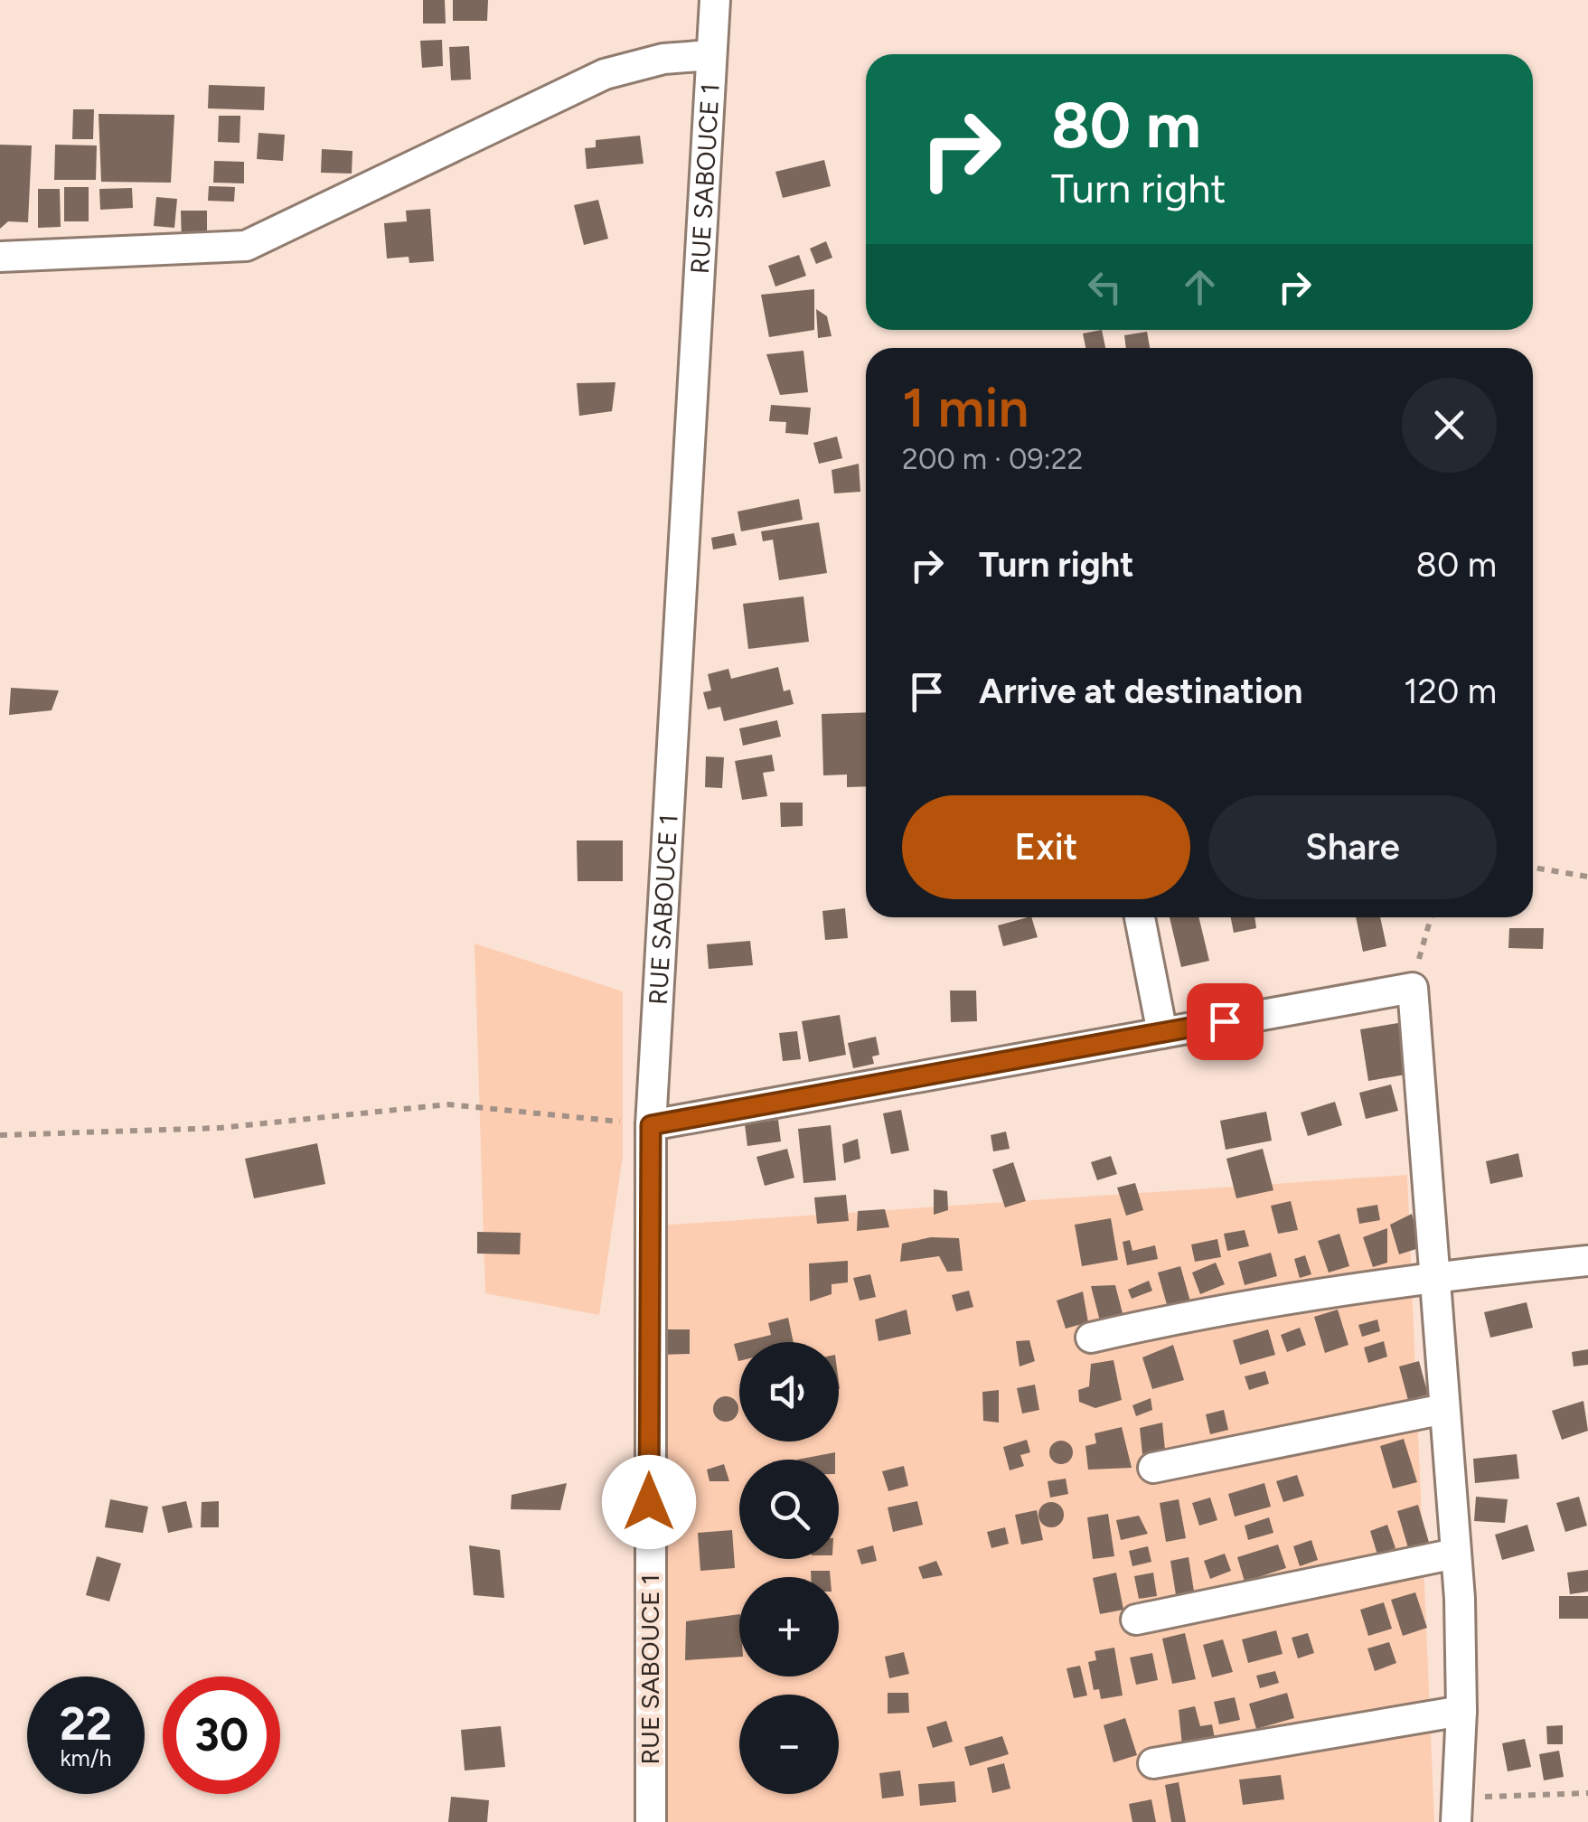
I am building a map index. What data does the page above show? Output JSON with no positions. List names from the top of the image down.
{
  "streets": {
    "street": ["RUE SABOUCE 1"]
  },
  "page": {
    "turn": ["80 m", "Turn right"],
    "heading": ["1 min", "200 m · 09:22"],
    "list": [
      {
        "name": "Turn right",
        "value": "80 m"
      },
      {
        "name": "Arrive at destination",
        "value": "120 m"
      }
    ],
    "buttons": ["Exit", "Share"],
    "map_buttons": ["+", "−"],
    "speed": "22 km/h",
    "limit": "30"
  }
}
